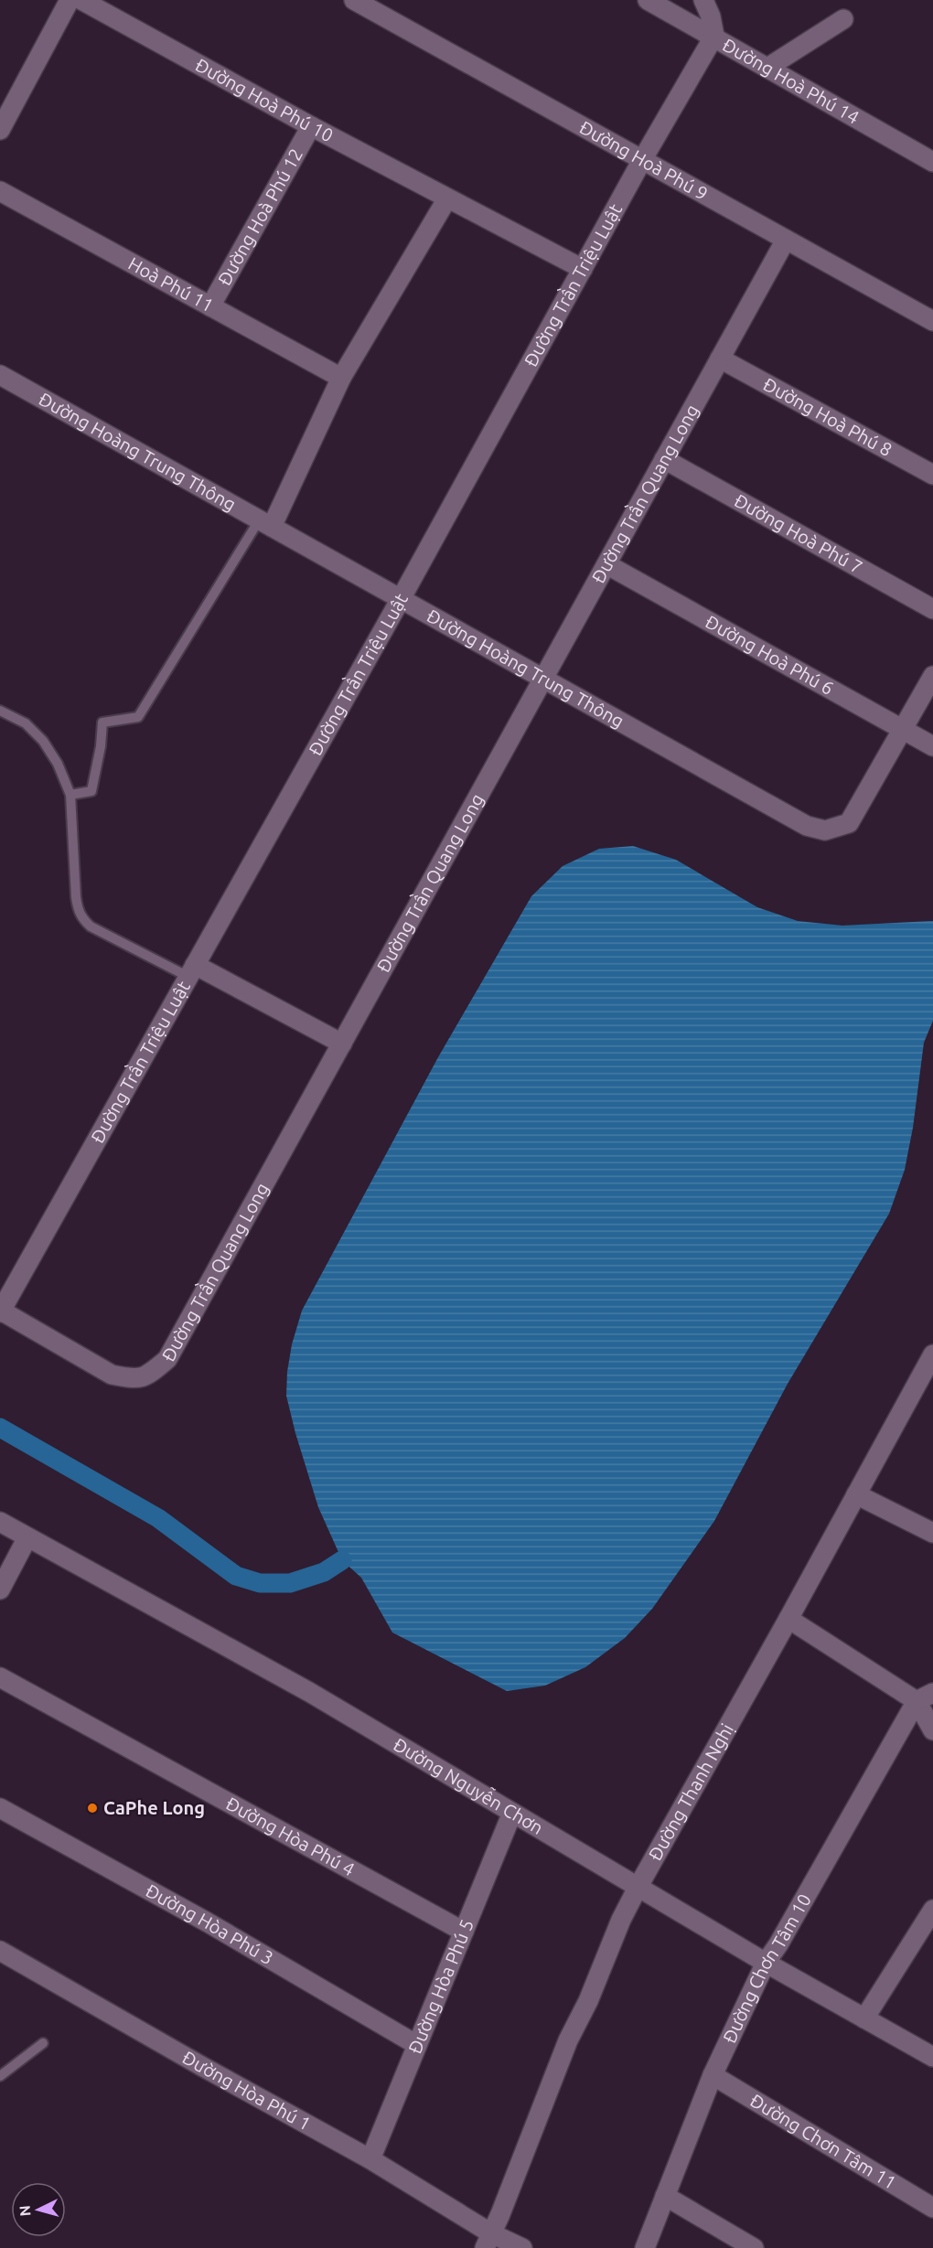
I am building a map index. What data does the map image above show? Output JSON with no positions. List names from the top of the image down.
{
  "streets": {
    "street": [
      "Đường Hoà Phú 14",
      "Đường Hoà Phú 10",
      "Đường Hoà Phú 9",
      "Đường Hoà Phú 12",
      "Hoà Phú 11",
      "Đường Trần Triệu Luật",
      "Đường Hoà Phú 8",
      "Đường Hoàng Trung Thông",
      "Đường Trần Quang Long",
      "Đường Hoà Phú 7",
      "Đường Hoà Phú 6",
      "Đường Nguyễn Chơn",
      "Đường Thanh Nghị",
      "Đường Hòa Phú 4",
      "Đường Hòa Phú 3",
      "Đường Chơn Tâm 10",
      "Đường Hòa Phú 5",
      "Đường Hòa Phú 1",
      "Đường Chơn Tâm 11"
    ]
  },
  "crossings": [
    ["Đường Hoà Phú 14", "Đường Trần Triệu Luật"],
    ["Đường Hoà Phú 10", "Đường Hoà Phú 12"],
    ["Đường Hoà Phú 10", "Đường Trần Triệu Luật"],
    ["Đường Hoà Phú 9", "Đường Trần Triệu Luật"],
    ["Đường Hoà Phú 9", "Đường Trần Quang Long"],
    ["Đường Hoà Phú 12", "Hoà Phú 11"],
    ["Đường Trần Triệu Luật", "Đường Hoàng Trung Thông"],
    ["Đường Trần Triệu Luật", "Đường Trần Quang Long"],
    ["Đường Hoà Phú 8", "Đường Trần Quang Long"],
    ["Đường Hoàng Trung Thông", "Đường Trần Quang Long"],
    ["Đường Hoàng Trung Thông", "Đường Hoà Phú 6"],
    ["Đường Trần Quang Long", "Đường Hoà Phú 7"],
    ["Đường Trần Quang Long", "Đường Hoà Phú 6"],
    ["Đường Nguyễn Chơn", "Đường Thanh Nghị"],
    ["Đường Nguyễn Chơn", "Đường Chơn Tâm 10"],
    ["Đường Nguyễn Chơn", "Đường Hòa Phú 5"],
    ["Đường Thanh Nghị", "Đường Hòa Phú 1"],
    ["Đường Hòa Phú 4", "Đường Hòa Phú 5"],
    ["Đường Hòa Phú 3", "Đường Hòa Phú 5"],
    ["Đường Chơn Tâm 10", "Đường Chơn Tâm 11"],
    ["Đường Hòa Phú 5", "Đường Hòa Phú 1"]
  ],
  "places": ["CaPhe Long"],
  "north": "left"
}
